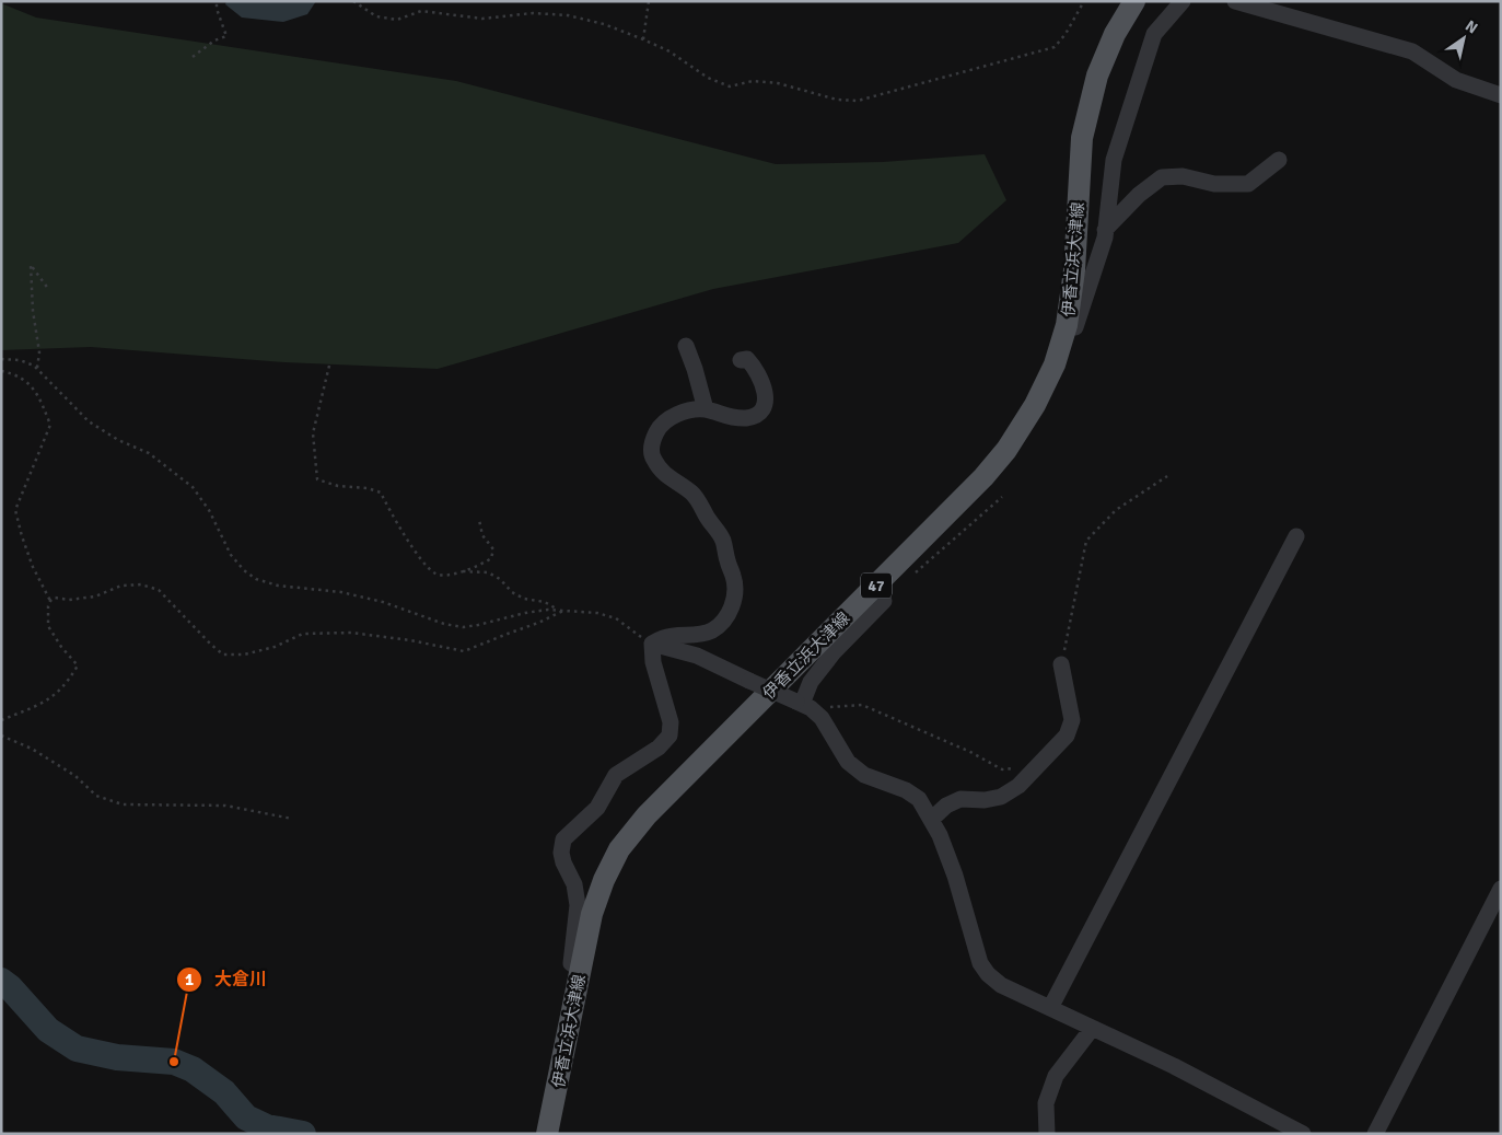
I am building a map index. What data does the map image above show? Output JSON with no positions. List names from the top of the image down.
{
  "streets": {
    "main road": ["伊香立浜大津線", "47"]
  },
  "places": ["大倉川"],
  "north": "top right"
}
